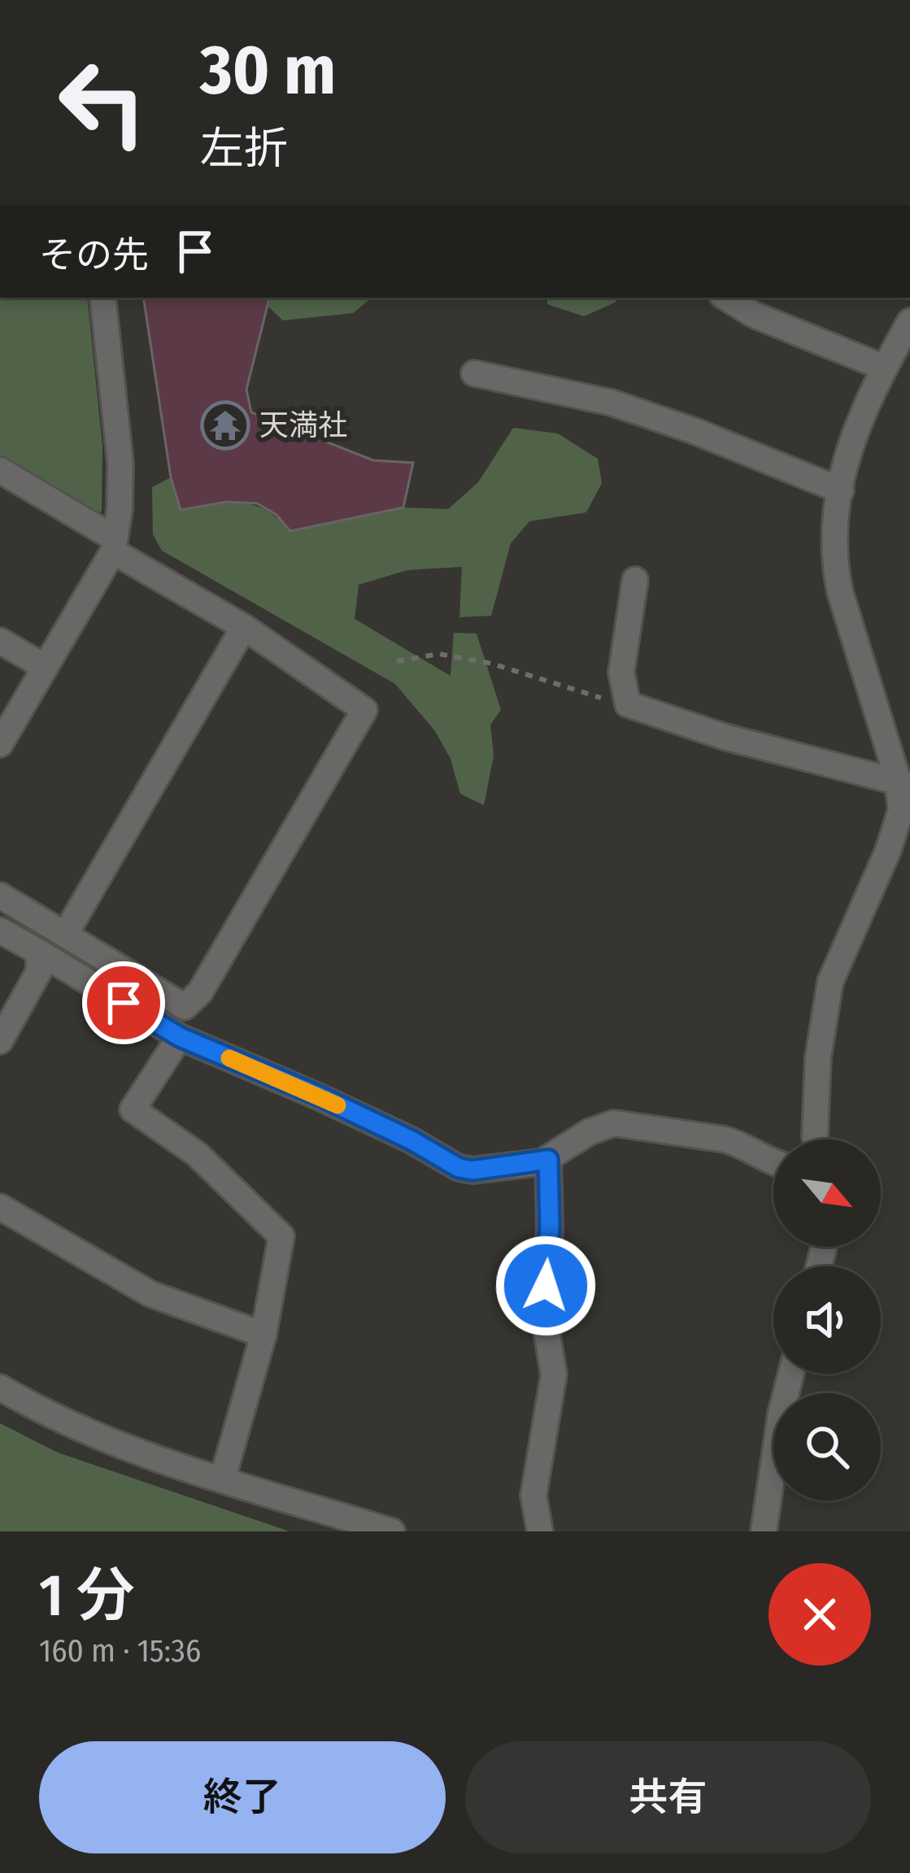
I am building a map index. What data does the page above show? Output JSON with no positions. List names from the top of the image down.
{
  "places": {
    "temple": ["天満社"]
  },
  "north": "bottom right",
  "page": {
    "turn": ["30 m", "左折"],
    "then": "その先",
    "heading": ["1 分", "160 m · 15:36"],
    "buttons": ["終了", "共有"]
  }
}
